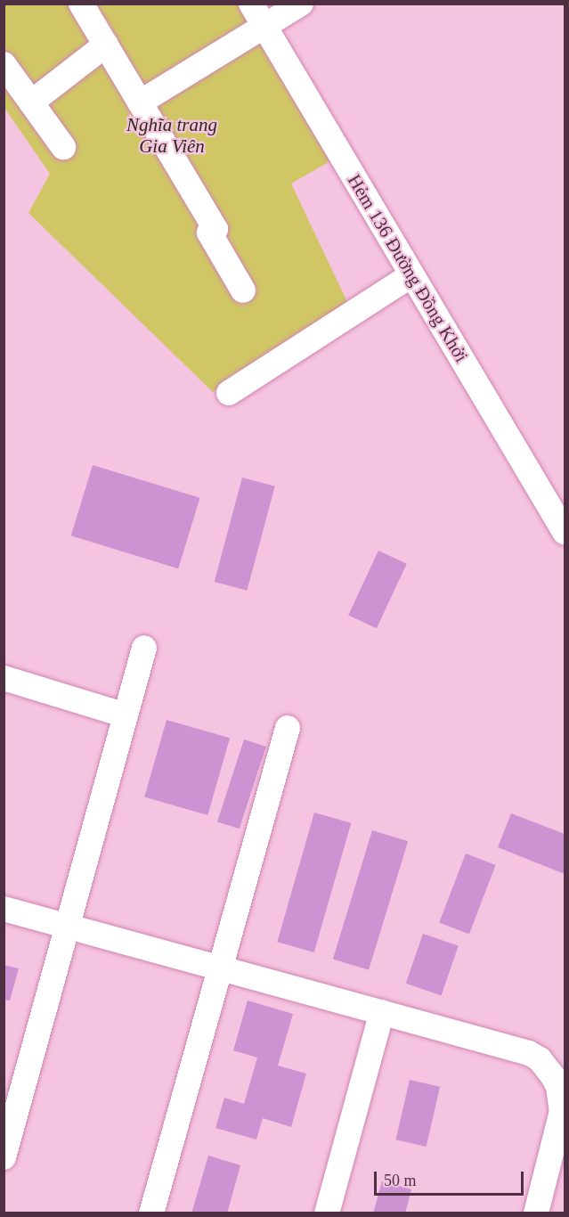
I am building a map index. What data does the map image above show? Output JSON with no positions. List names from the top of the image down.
{
  "streets": {
    "street": ["Hẻm 136 Đường Đồng Khởi"]
  },
  "parks": ["Nghĩa trang Gia Viên"],
  "scale_bar": "50 m"
}
